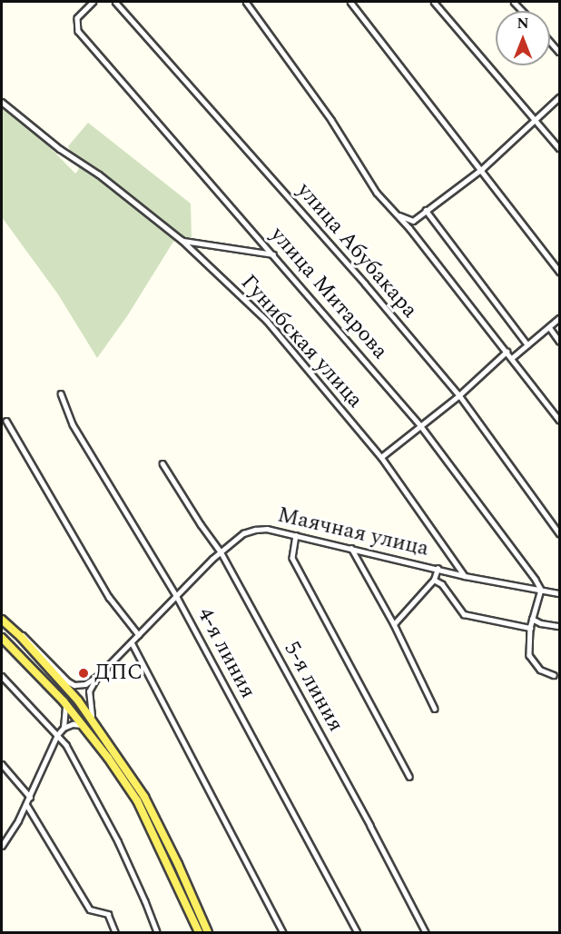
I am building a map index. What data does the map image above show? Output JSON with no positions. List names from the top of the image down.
{
  "streets": {
    "street": [
      "улица Абубакара",
      "улица Митарова",
      "Гунибская улица",
      "Маячная улица",
      "4-я линия",
      "5-я линия"
    ]
  },
  "crossings": [
    ["улица Митарова", "Маячная улица"],
    ["Гунибская улица", "Маячная улица"],
    ["Маячная улица", "4-я линия"],
    ["Маячная улица", "5-я линия"]
  ],
  "places": ["ДПС"],
  "north": "top"
}
